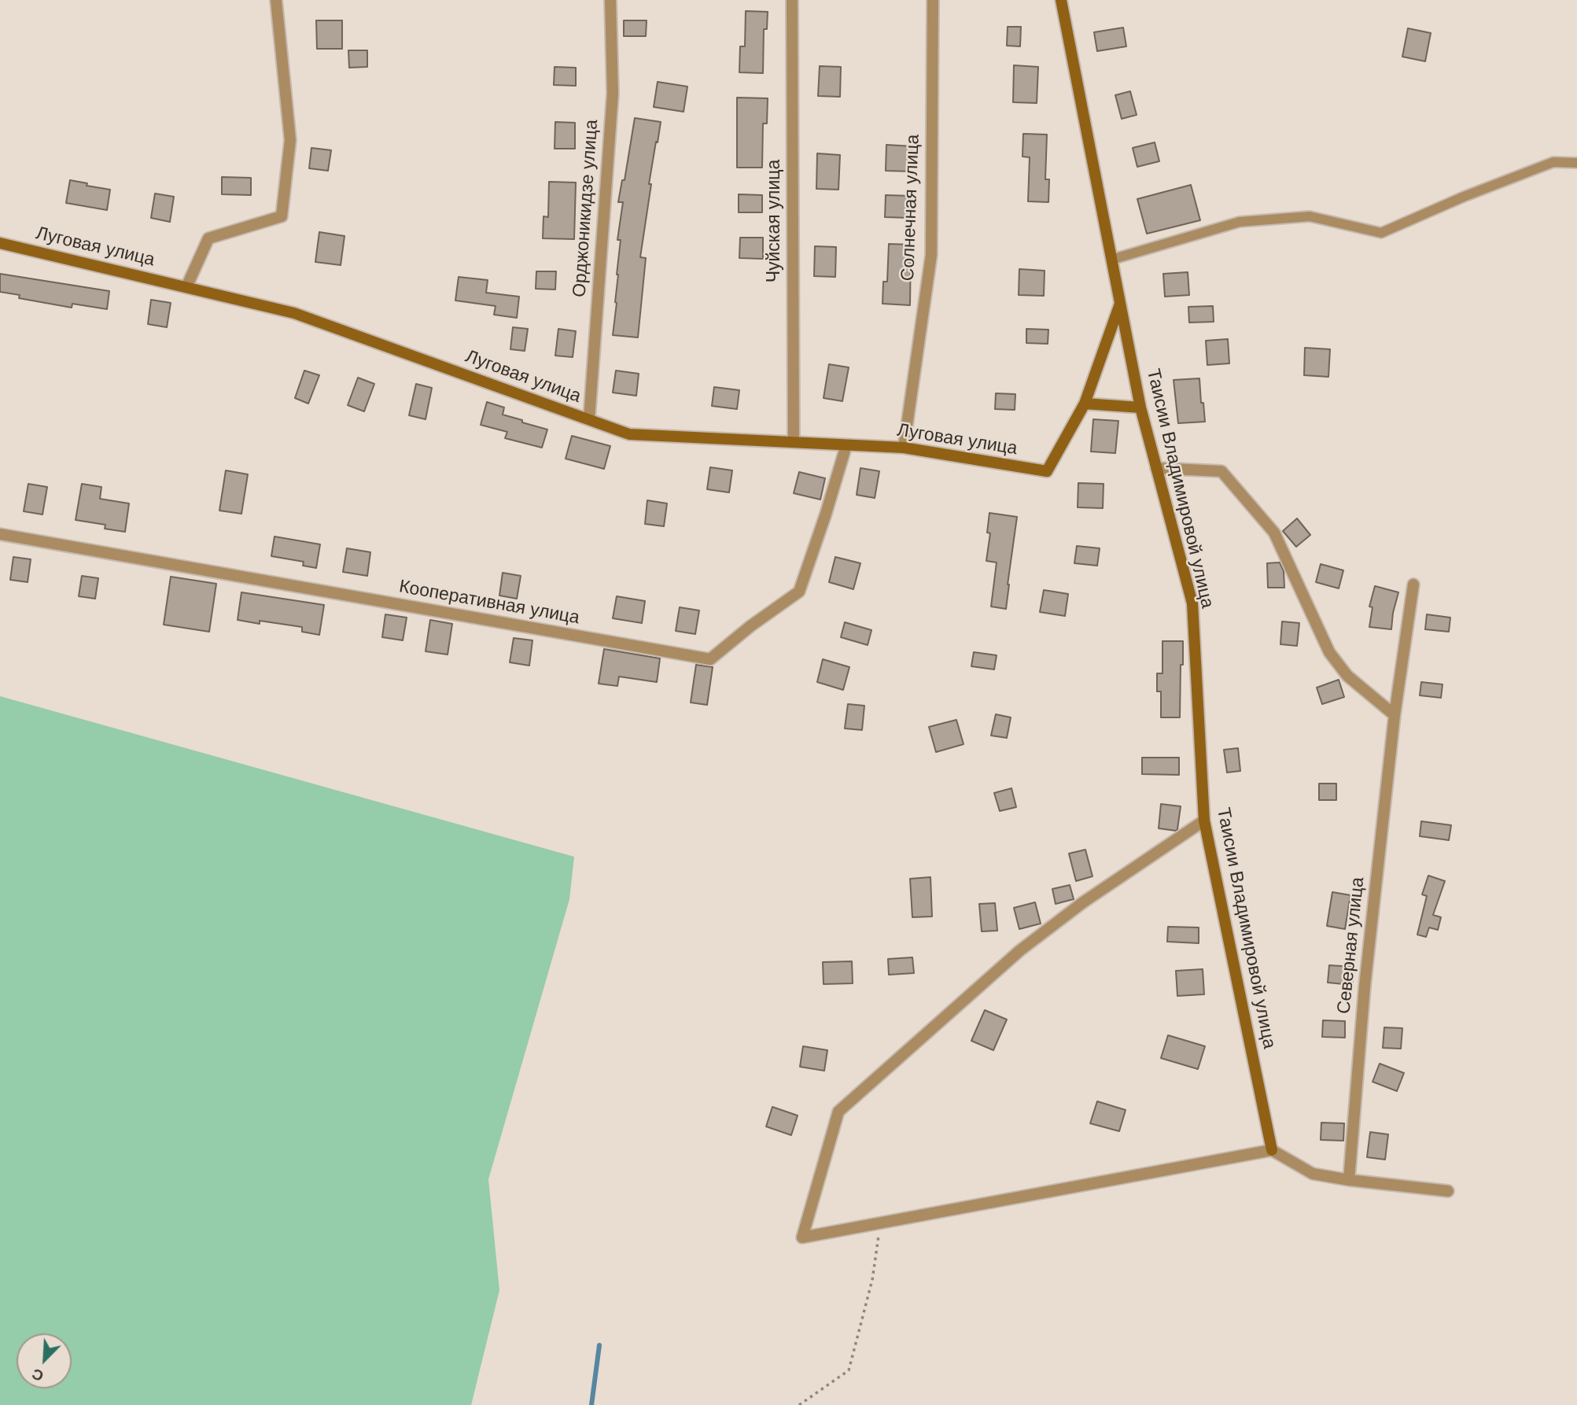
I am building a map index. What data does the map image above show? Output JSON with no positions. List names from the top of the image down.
{
  "streets": {
    "street": [
      "Солнечная улица",
      "Орджоникидзе улица",
      "Чуйская улица",
      "Луговая улица",
      "Таисии Владимировой улица",
      "Кооперативная улица",
      "Северная улица"
    ]
  },
  "crossings": [
    ["Солнечная улица", "Луговая улица"],
    ["Орджоникидзе улица", "Луговая улица"],
    ["Чуйская улица", "Луговая улица"],
    ["Луговая улица", "Кооперативная улица"]
  ],
  "north": "bottom left"
}
